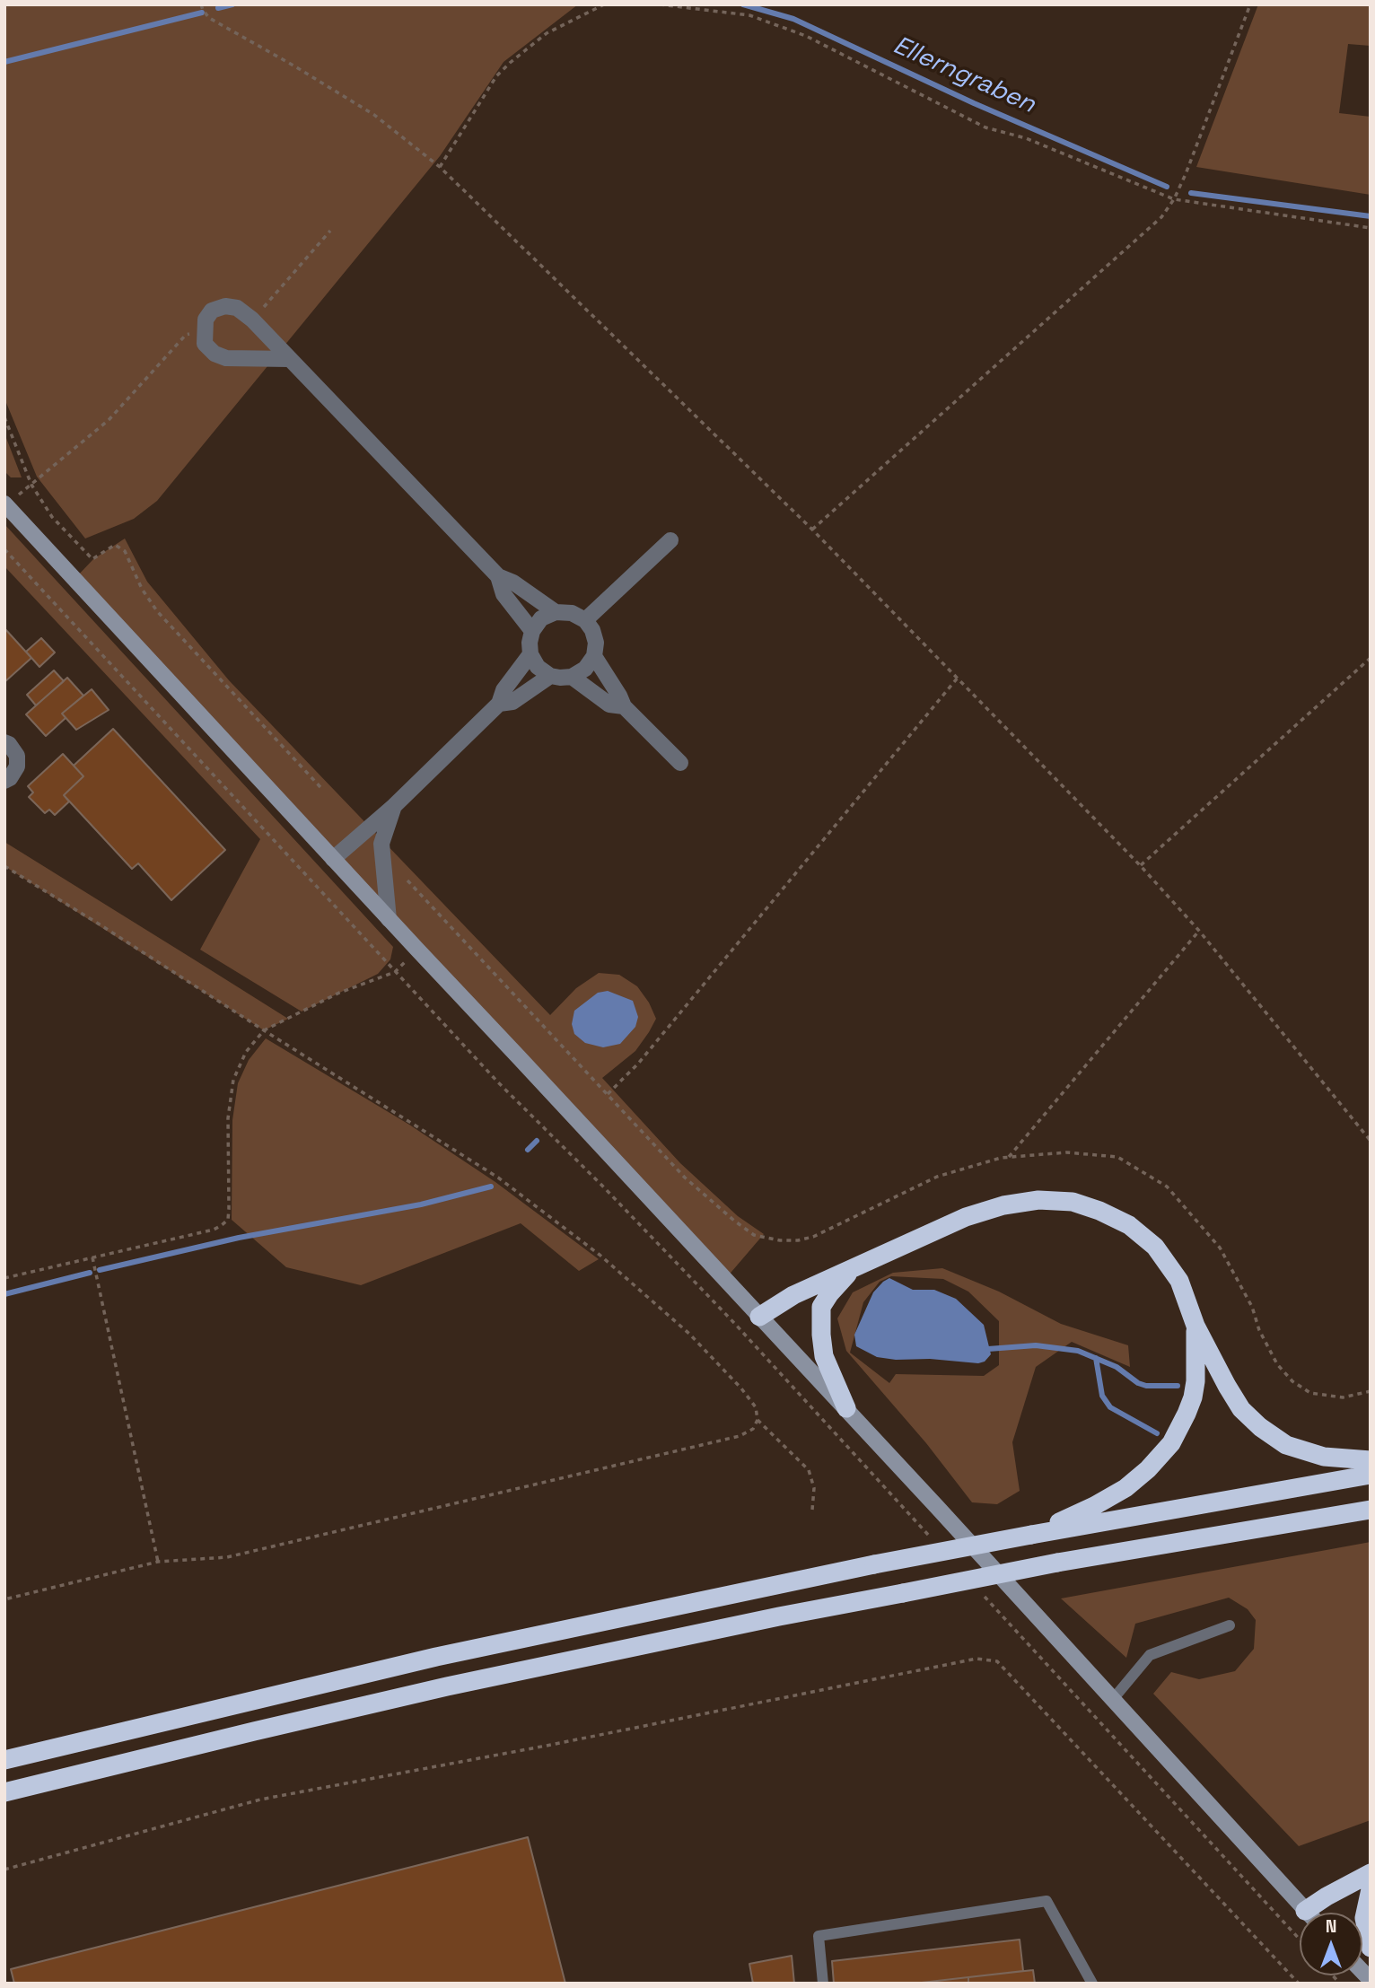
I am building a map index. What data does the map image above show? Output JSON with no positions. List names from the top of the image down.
{
  "water": ["Ellerngraben"],
  "north": "top"
}
